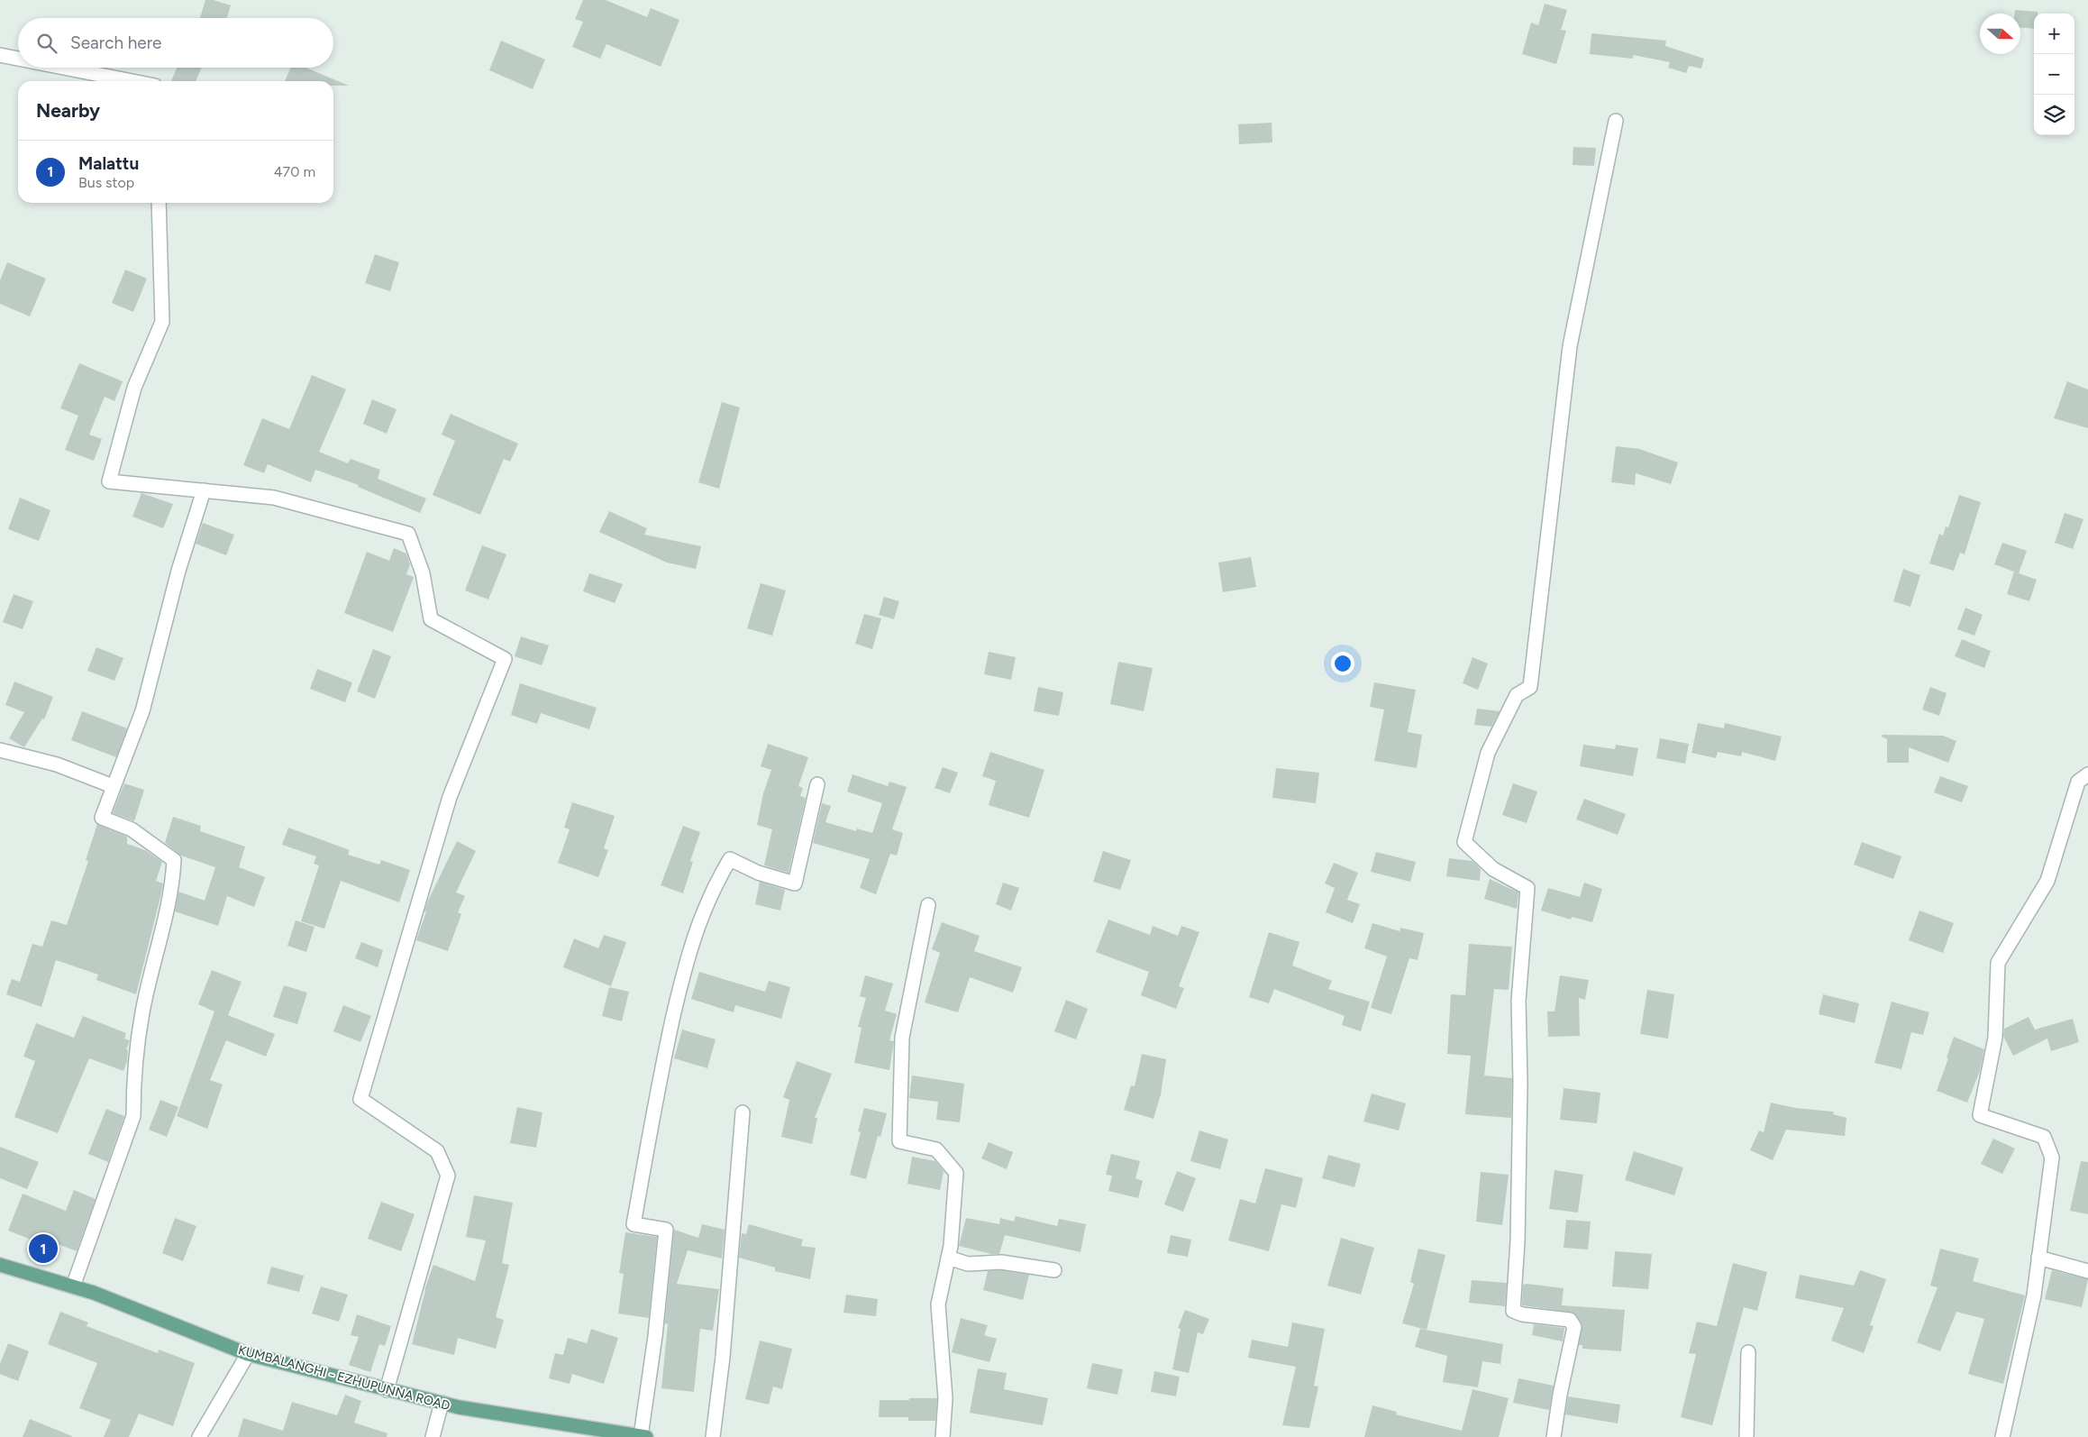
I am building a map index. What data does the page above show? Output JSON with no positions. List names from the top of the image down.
{
  "streets": {
    "main road": ["KUMBALANGHI - EZHUPUNNA ROAD"]
  },
  "north": "right",
  "page": {
    "map_buttons": ["+", "−"],
    "search": "Search here",
    "heading": "Nearby",
    "list": [
      {
        "mark": "1",
        "name": "Malattu",
        "note": "Bus stop",
        "value": "470 m"
      }
    ],
    "pins": "1"
  }
}
